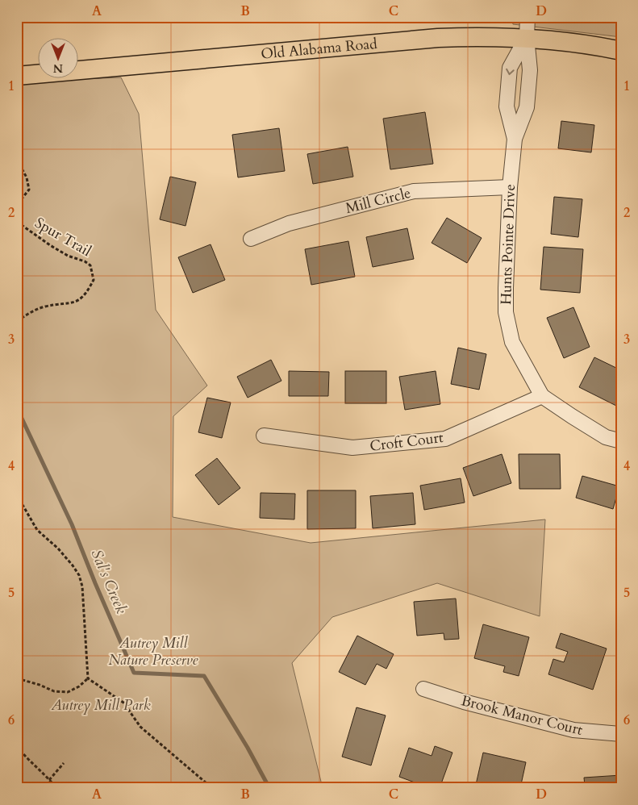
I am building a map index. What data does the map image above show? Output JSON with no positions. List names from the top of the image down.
{
  "streets": {
    "main road": ["Old Alabama Road"],
    "street": [
      "Mill Circle",
      "Hunts Pointe Drive",
      "Croft Court",
      "Brook Manor Court"
    ],
    "path": ["Spur Trail"]
  },
  "crossings": [
    ["Old Alabama Road", "Hunts Pointe Drive"],
    ["Mill Circle", "Hunts Pointe Drive"],
    ["Hunts Pointe Drive", "Croft Court"]
  ],
  "water": ["Sal's Creek"],
  "parks": ["Autrey Mill Nature Preserve", "Autrey Mill Park"],
  "north": "bottom",
  "grid": {
    "columns": [
      "A",
      "B",
      "C",
      "D"
    ],
    "rows": [
      "1",
      "2",
      "3",
      "4",
      "5",
      "6"
    ]
  }
}
